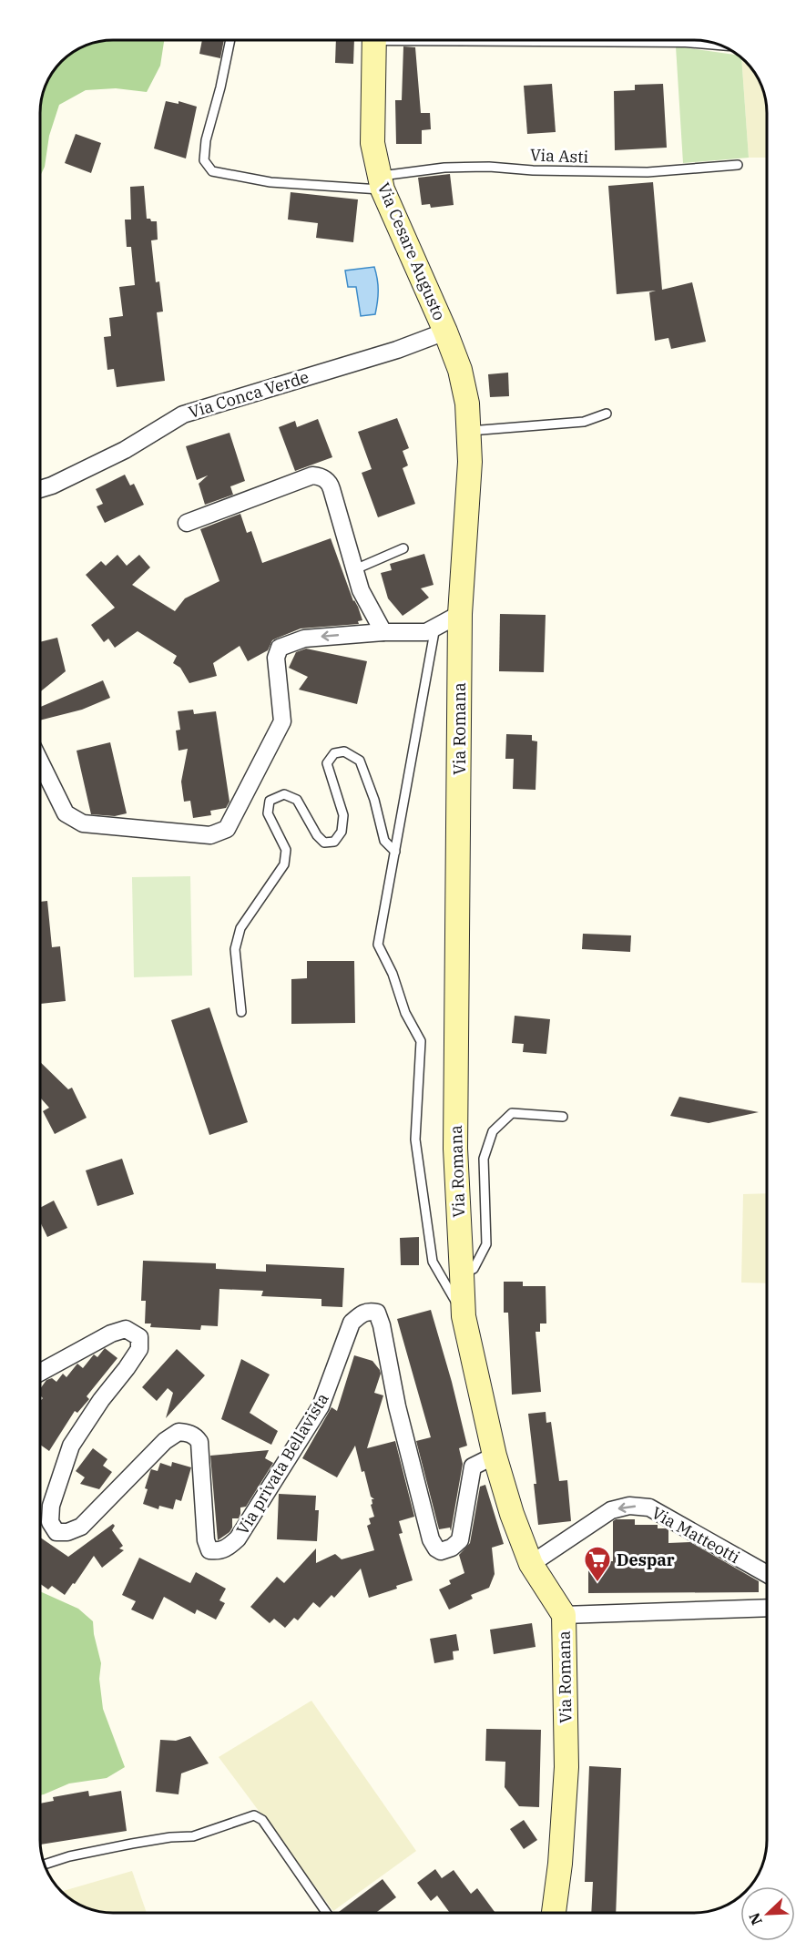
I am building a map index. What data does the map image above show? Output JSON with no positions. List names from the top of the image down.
{
  "streets": {
    "street": [
      "Via Cesare Augusto",
      "Via Conca Verde",
      "Via Romana",
      "Via privata Bellavista",
      "Via Matteotti"
    ],
    "lane": ["Via Asti"]
  },
  "crossings": [
    ["Via Asti", "Via Cesare Augusto"],
    ["Via Cesare Augusto", "Via Conca Verde"],
    ["Via Cesare Augusto", "Via Romana"],
    ["Via Romana", "Via privata Bellavista"],
    ["Via Romana", "Via Matteotti"]
  ],
  "places": {
    "supermarket": ["Despar"]
  },
  "north": "bottom left"
}
